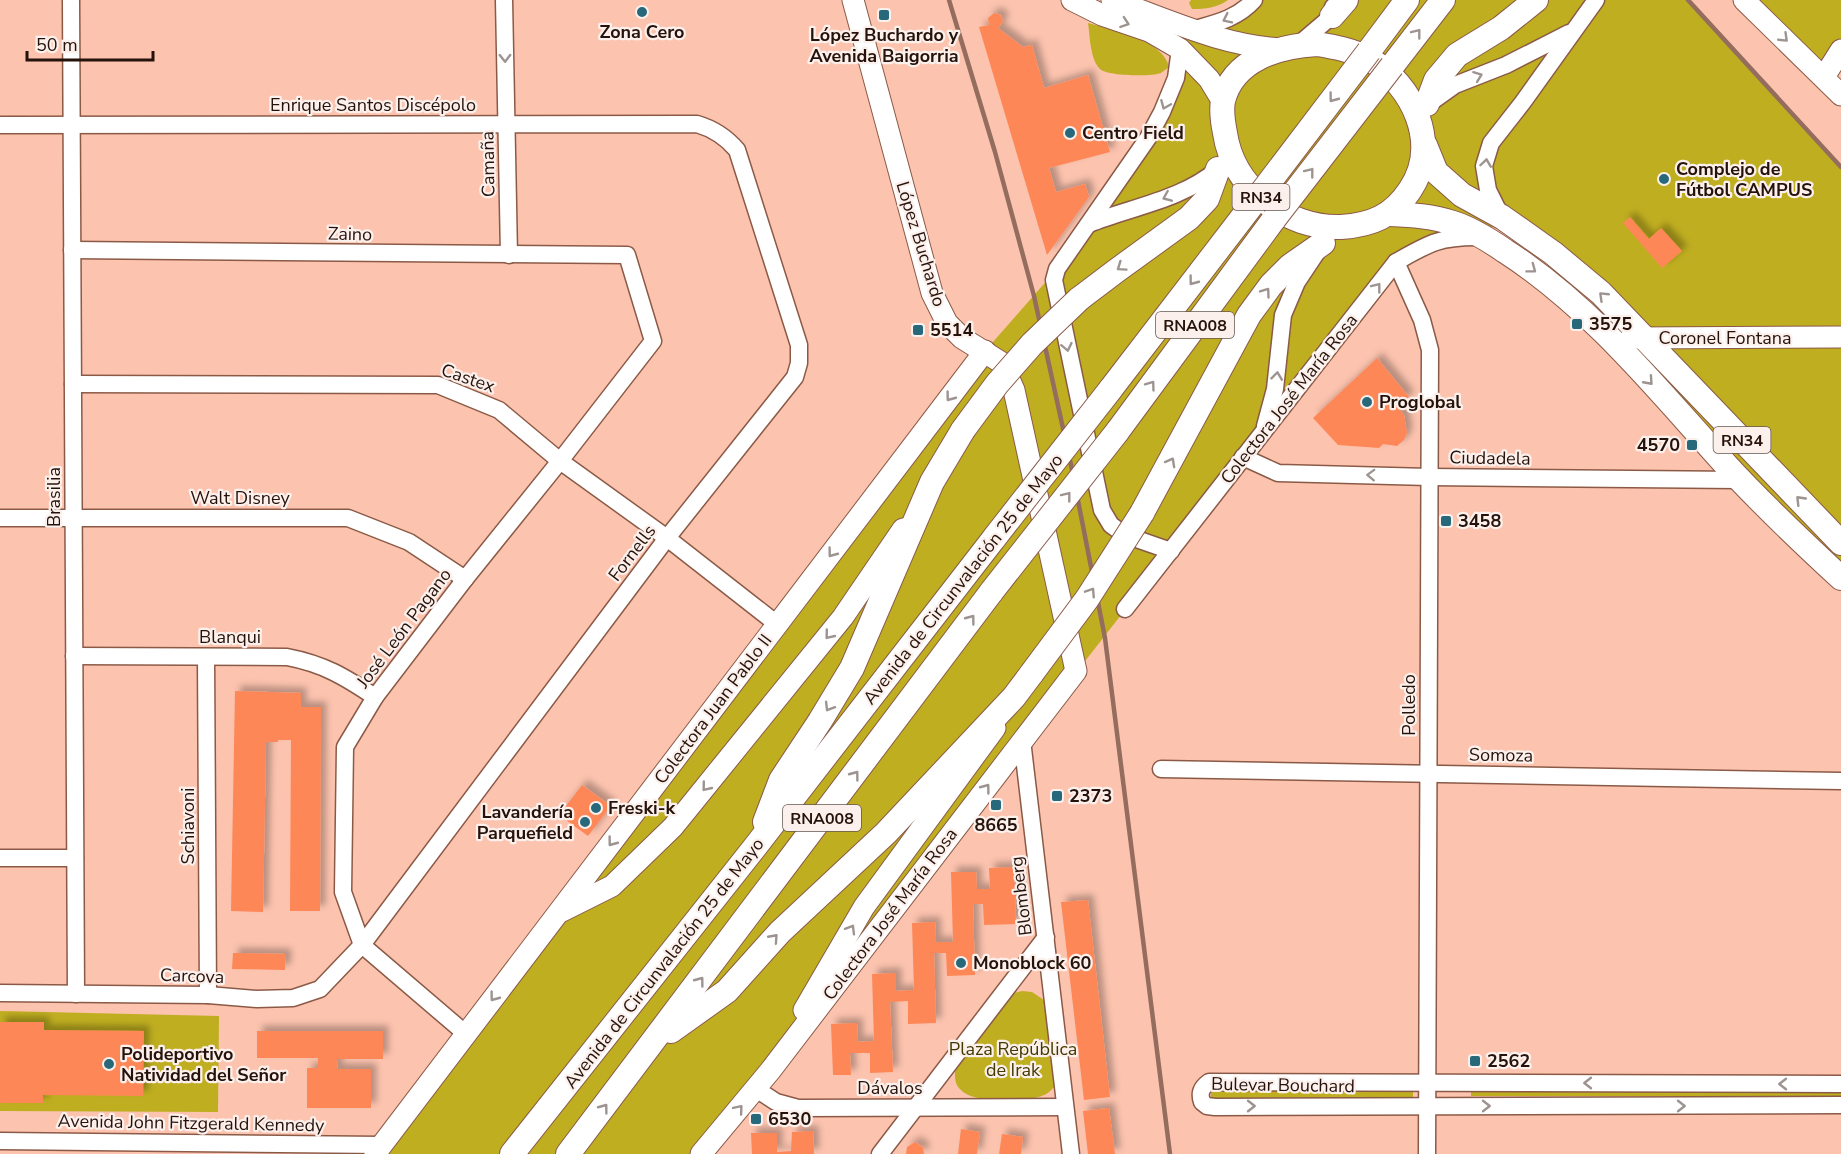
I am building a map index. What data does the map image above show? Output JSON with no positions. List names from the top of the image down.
{
  "streets": {
    "highway": ["RN34", "RNA008", "Avenida de Circunvalación 25 de Mayo"],
    "main road": [
      "López Buchardo",
      "Coronel Fontana",
      "Colectora José María Rosa",
      "Colectora Juan Pablo II"
    ],
    "street": [
      "Enrique Santos Discépolo",
      "Camaña",
      "Zaino",
      "Castex",
      "Ciudadela",
      "Brasilia",
      "Walt Disney",
      "Fornells",
      "José León Pagano",
      "Blanqui",
      "Polledo",
      "Somoza",
      "Schiavoni",
      "Blomberg",
      "Carcova",
      "Bulevar Bouchard",
      "Dávalos",
      "Avenida John Fitzgerald Kennedy"
    ]
  },
  "crossings": [
    ["Enrique Santos Discépolo", "Camaña"],
    ["Enrique Santos Discépolo", "Brasilia"],
    ["Enrique Santos Discépolo", "Fornells"],
    ["Camaña", "Zaino"],
    ["RN34", "Coronel Fontana"],
    ["RN34", "Colectora José María Rosa"],
    ["RN34", "Ciudadela"],
    ["Zaino", "Brasilia"],
    ["Zaino", "José León Pagano"],
    ["López Buchardo", "Colectora José María Rosa"],
    ["López Buchardo", "Colectora Juan Pablo II"],
    ["Castex", "Brasilia"],
    ["Castex", "Fornells"],
    ["Castex", "José León Pagano"],
    ["Castex", "Colectora Juan Pablo II"],
    ["Colectora José María Rosa", "Ciudadela"],
    ["Colectora José María Rosa", "Polledo"],
    ["Colectora José María Rosa", "Blomberg"],
    ["Colectora José María Rosa", "Dávalos"],
    ["Ciudadela", "Polledo"],
    ["Brasilia", "Walt Disney"],
    ["Brasilia", "Blanqui"],
    ["Brasilia", "Carcova"],
    ["Walt Disney", "José León Pagano"],
    ["Fornells", "José León Pagano"],
    ["Fornells", "Carcova"],
    ["José León Pagano", "Blanqui"],
    ["José León Pagano", "Colectora Juan Pablo II"],
    ["José León Pagano", "Carcova"],
    ["Blanqui", "Schiavoni"],
    ["Polledo", "Somoza"],
    ["Polledo", "Bulevar Bouchard"],
    ["Colectora Juan Pablo II", "Avenida John Fitzgerald Kennedy"],
    ["Schiavoni", "Carcova"],
    ["Blomberg", "Dávalos"]
  ],
  "one_way": ["Camaña", "Ciudadela"],
  "parks": ["Plaza República de Irak"],
  "places": {
    "other": [
      "Zona Cero",
      "Centro Field",
      "Complejo de Fútbol CAMPUS",
      "Proglobal",
      "Freski-k",
      "Lavandería Parquefield",
      "Monoblock 60",
      "Polideportivo Natividad del Señor"
    ],
    "transit": [
      "López Buchardo y Avenida Baigorria",
      "3575",
      "5514",
      "4570",
      "3458",
      "2373",
      "8665",
      "2562",
      "6530"
    ]
  },
  "scale_bar": "50 m"
}
